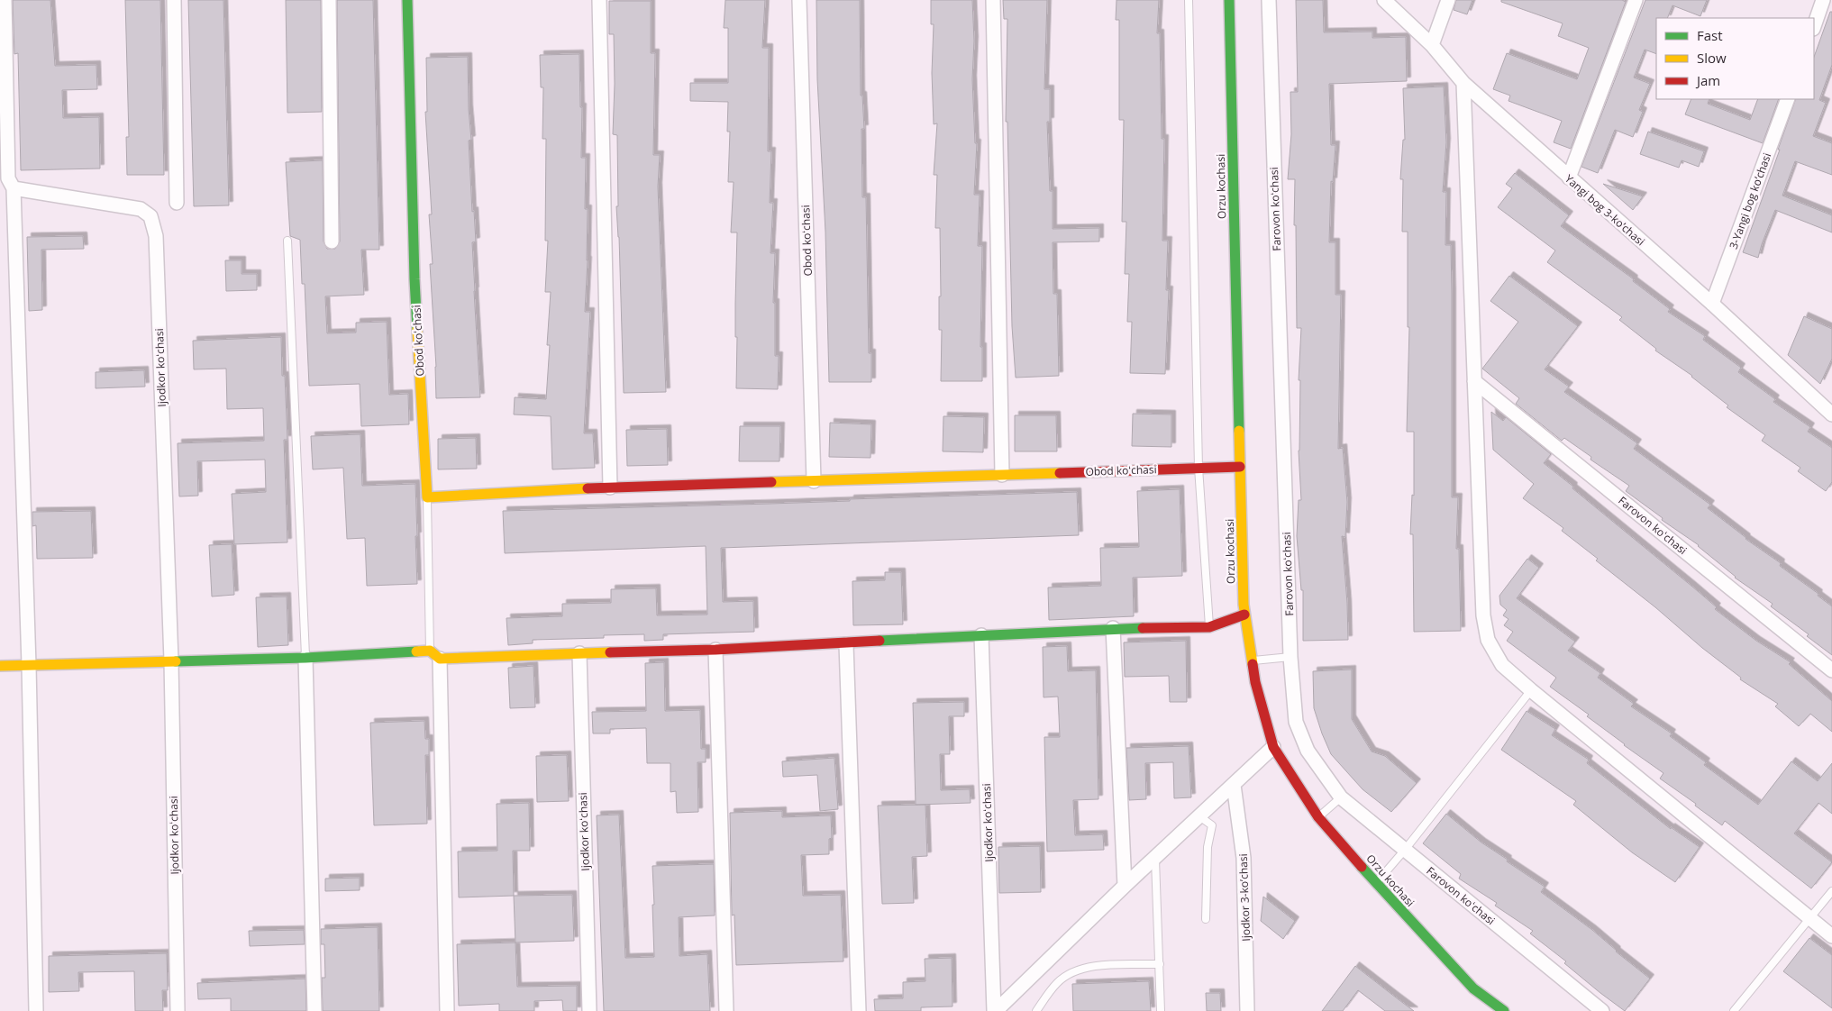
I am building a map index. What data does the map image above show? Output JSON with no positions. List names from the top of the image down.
{
  "streets": {
    "street": [
      "Orzu kochasi",
      "3-Yangi bog koʼchasi",
      "Farovon koʻchasi",
      "Yangi bog 3-koʼchasi",
      "Obod koʻchasi",
      "Ijodkor koʻchasi",
      "Ijodkor 3-koʼchasi"
    ]
  },
  "crossings": [
    ["Orzu kochasi", "Obod koʻchasi"],
    ["Orzu kochasi", "Ijodkor koʻchasi"],
    ["3-Yangi bog koʼchasi", "Yangi bog 3-koʼchasi"],
    ["Ijodkor koʻchasi", "Ijodkor 3-koʼchasi"]
  ],
  "legend": ["Fast", "Slow", "Jam"]
}
